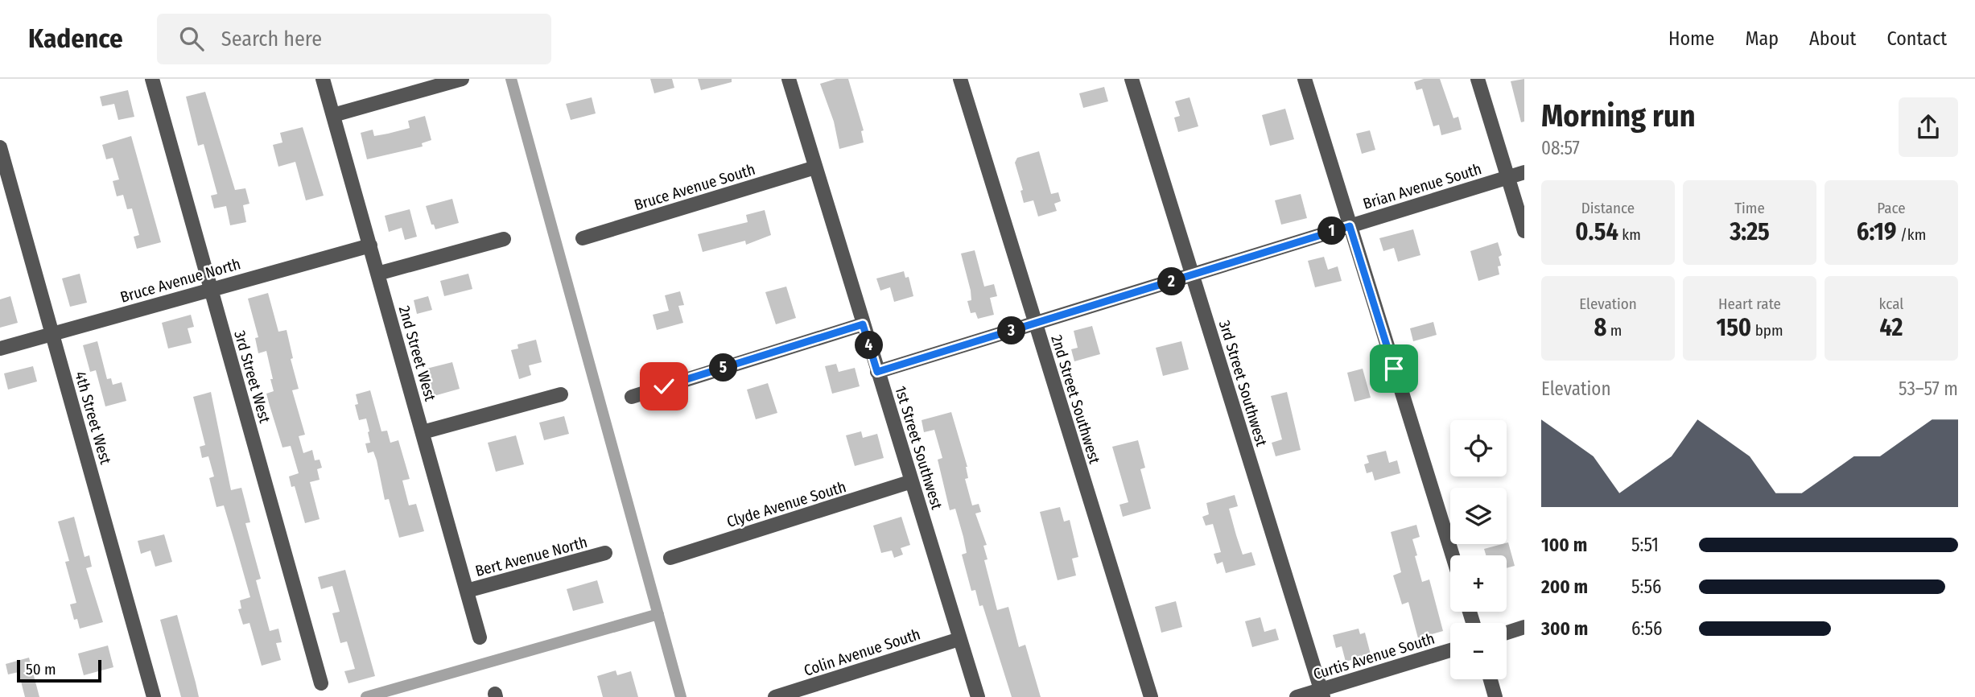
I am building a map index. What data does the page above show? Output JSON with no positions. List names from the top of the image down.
{
  "streets": {
    "street": [
      "Brian Avenue South",
      "Bruce Avenue South",
      "Bruce Avenue North",
      "2nd Street West",
      "3rd Street West",
      "3rd Street Southwest",
      "2nd Street Southwest",
      "4th Street West",
      "1st Street Southwest",
      "Clyde Avenue South",
      "Bert Avenue North",
      "Colin Avenue South",
      "Curtis Avenue South"
    ]
  },
  "crossings": [
    ["Brian Avenue South", "3rd Street Southwest"],
    ["Brian Avenue South", "2nd Street Southwest"],
    ["Brian Avenue South", "1st Street Southwest"],
    ["Bruce Avenue South", "1st Street Southwest"],
    ["Bruce Avenue North", "2nd Street West"],
    ["Bruce Avenue North", "3rd Street West"],
    ["Bruce Avenue North", "4th Street West"],
    ["2nd Street West", "Bert Avenue North"],
    ["3rd Street Southwest", "Curtis Avenue South"],
    ["1st Street Southwest", "Clyde Avenue South"],
    ["1st Street Southwest", "Colin Avenue South"]
  ],
  "scale_bar": "50 m",
  "page": {
    "header": "Kadence",
    "search": "Search here",
    "nav": [
      "Home",
      "Map",
      "About",
      "Contact"
    ],
    "heading": ["Morning run", "08:57"],
    "stats": [
      ["Distance", "0.54 km"],
      ["Time", "3:25"],
      ["Pace", "6:19 /km"],
      ["Elevation", "8 m"],
      ["Heart rate", "150 bpm"],
      ["kcal", "42"]
    ],
    "pins": [
      "1",
      "2",
      "3",
      "4",
      "5"
    ],
    "chart": ["Elevation", "53–57 m"],
    "map_buttons": ["+", "−"],
    "list": [
      {
        "name": "100 m",
        "note": "5:51"
      },
      {
        "name": "200 m",
        "note": "5:56"
      },
      {
        "name": "300 m",
        "note": "6:56"
      }
    ],
    "scale": "50 m"
  }
}
